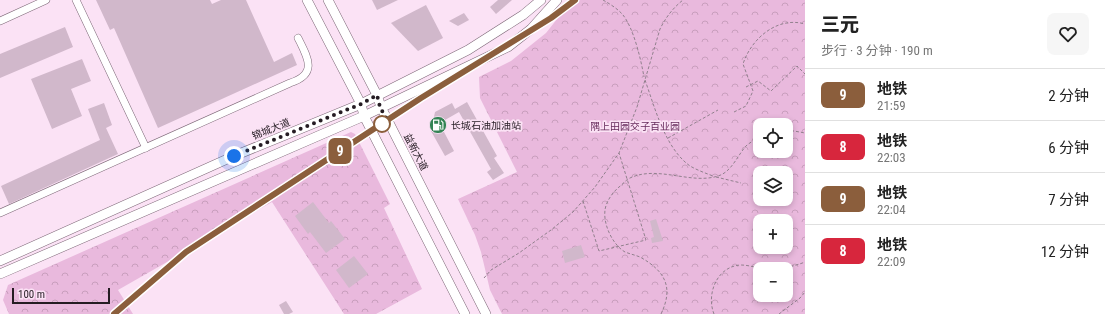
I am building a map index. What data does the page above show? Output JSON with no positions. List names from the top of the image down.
{
  "streets": {
    "main road": ["锦城大道", "益新大道"]
  },
  "crossings": [
    ["锦城大道", "益新大道"]
  ],
  "parks": ["隅上田园交子百业园"],
  "places": {
    "fuel station": ["长城石油加油站"]
  },
  "lines": ["metro line 9"],
  "scale_bar": "100 m",
  "page": {
    "on_map": "9",
    "heading": ["三元", "步行 · 3 分钟 · 190 m"],
    "list": [
      {
        "mark": "9",
        "name": "地铁",
        "note": "21:59",
        "value": "2 分钟"
      },
      {
        "mark": "8",
        "name": "地铁",
        "note": "22:03",
        "value": "6 分钟"
      },
      {
        "mark": "9",
        "name": "地铁",
        "note": "22:04",
        "value": "7 分钟"
      },
      {
        "mark": "8",
        "name": "地铁",
        "note": "22:09",
        "value": "12 分钟"
      }
    ],
    "map_buttons": ["+", "−"],
    "scale": "100 m"
  }
}
